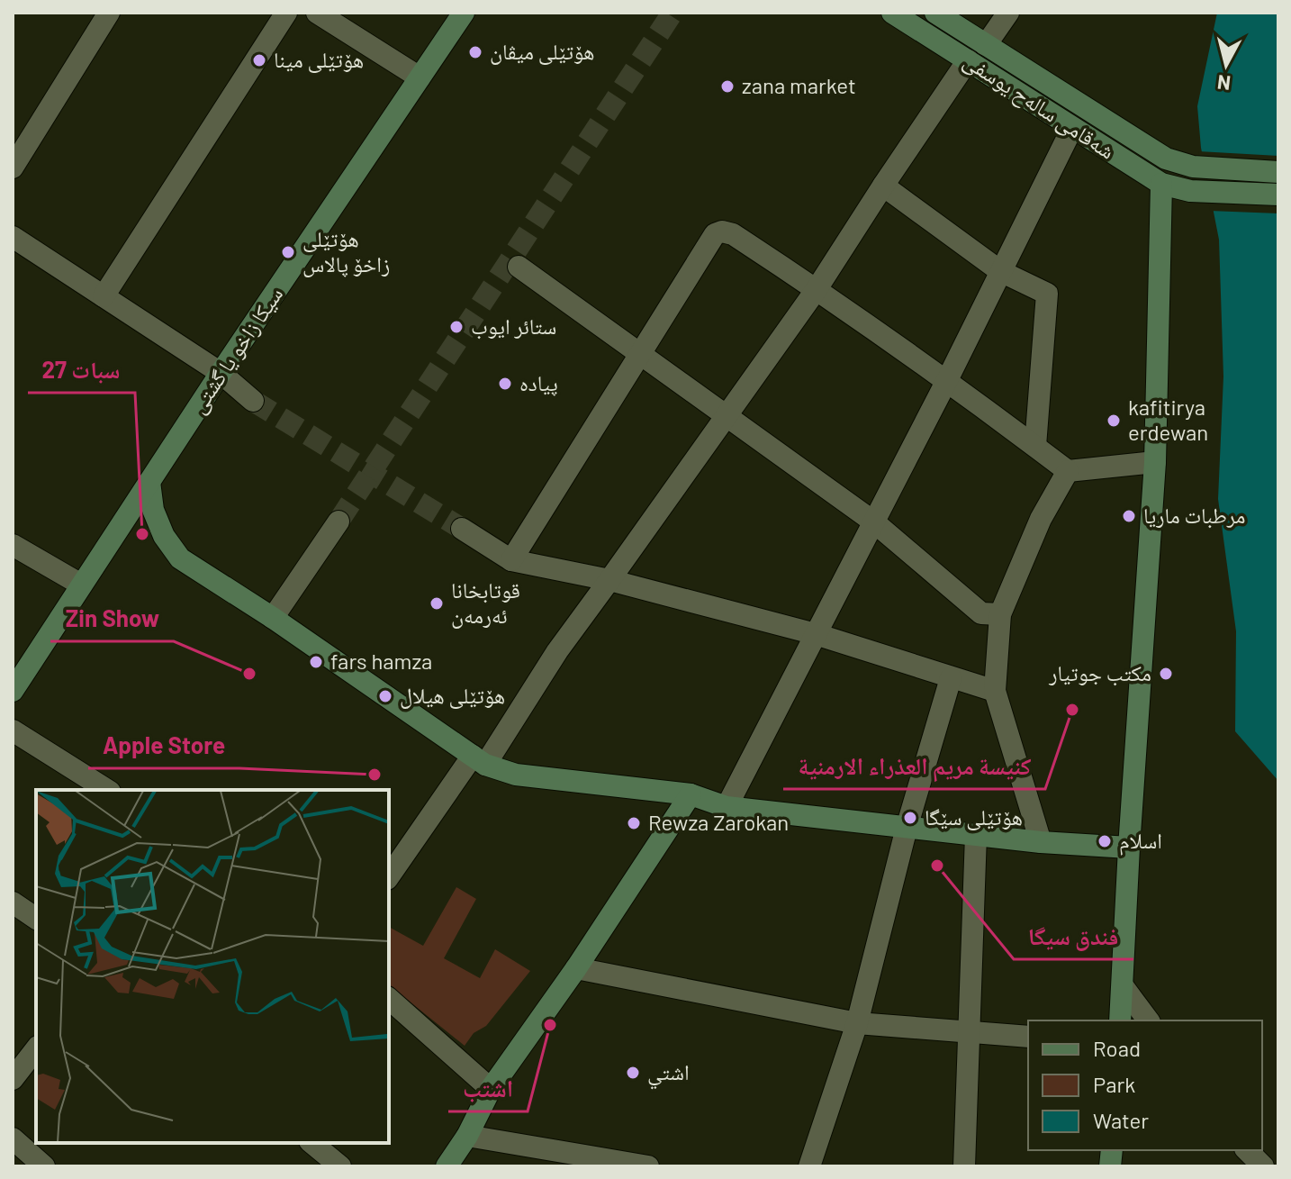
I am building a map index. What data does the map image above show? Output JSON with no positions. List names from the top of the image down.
{
  "streets": {
    "main road": ["شەقامی سالەح یوسفی", "سیکا زاخو یا گشتى"]
  },
  "places": [
    "هۆتێلی میڤان",
    "هۆتێلی مینا",
    "zana market",
    "هۆتێلی زاخۆ پالاس",
    "ستائر ايوب",
    "پیادە",
    "kafitirya erdewan",
    "مرطبات ماريا",
    "27 سبات",
    "قوتابخانا ئه‌رمه‌ن",
    "fars hamza",
    "Zin Show",
    "مکتب جوتیار",
    "هۆتێلی هیلال",
    "كنيسة مريم العذراء الارمنية",
    "Apple Store",
    "هۆتێلی سێگا",
    "Rewza Zarokan",
    "اسلام",
    "فندق سيگا",
    "اشتب",
    "اشتي"
  ],
  "legend": ["Road", "Park", "Water"],
  "north": "bottom"
}
